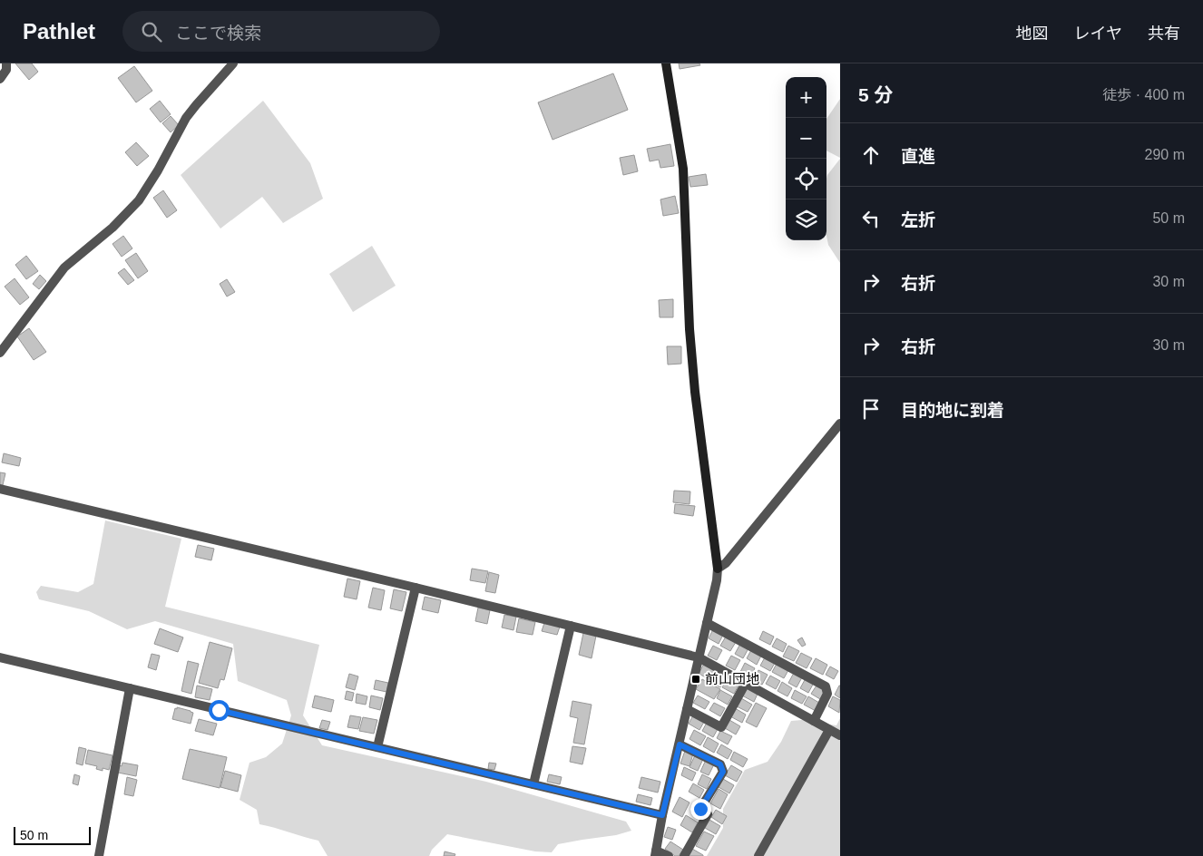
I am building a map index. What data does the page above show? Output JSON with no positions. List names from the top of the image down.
{
  "places": {
    "transit": ["前山団地"]
  },
  "scale_bar": "50 m",
  "page": {
    "header": "Pathlet",
    "search": "ここで検索",
    "nav": ["地図", "レイヤ", "共有"],
    "heading": ["5 分", "徒歩 · 400 m"],
    "map_buttons": ["+", "−"],
    "list": [
      ["直進", "290 m"],
      ["左折", "50 m"],
      ["右折", "30 m"],
      ["右折", "30 m"],
      "目的地に到着"
    ],
    "scale": "50 m"
  }
}
